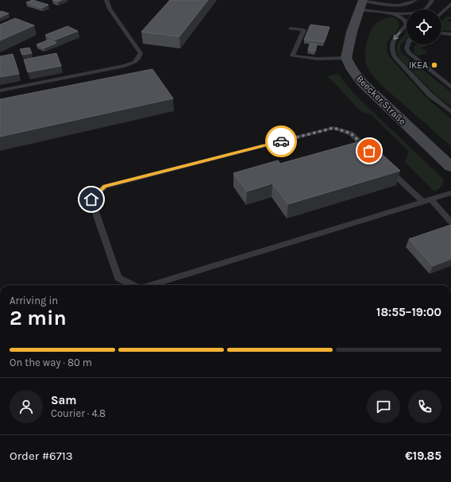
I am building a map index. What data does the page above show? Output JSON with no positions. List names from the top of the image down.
{
  "streets": {
    "street": ["Beecker Straße"]
  },
  "places": ["IKEA"],
  "page": {
    "heading": ["2 min", "Arriving in", "18:55–19:00"],
    "panel": [
      "Sam",
      "Courier · 4.8",
      "Order #6713",
      "€19.85"
    ],
    "bar": "On the way · 80 m"
  }
}
